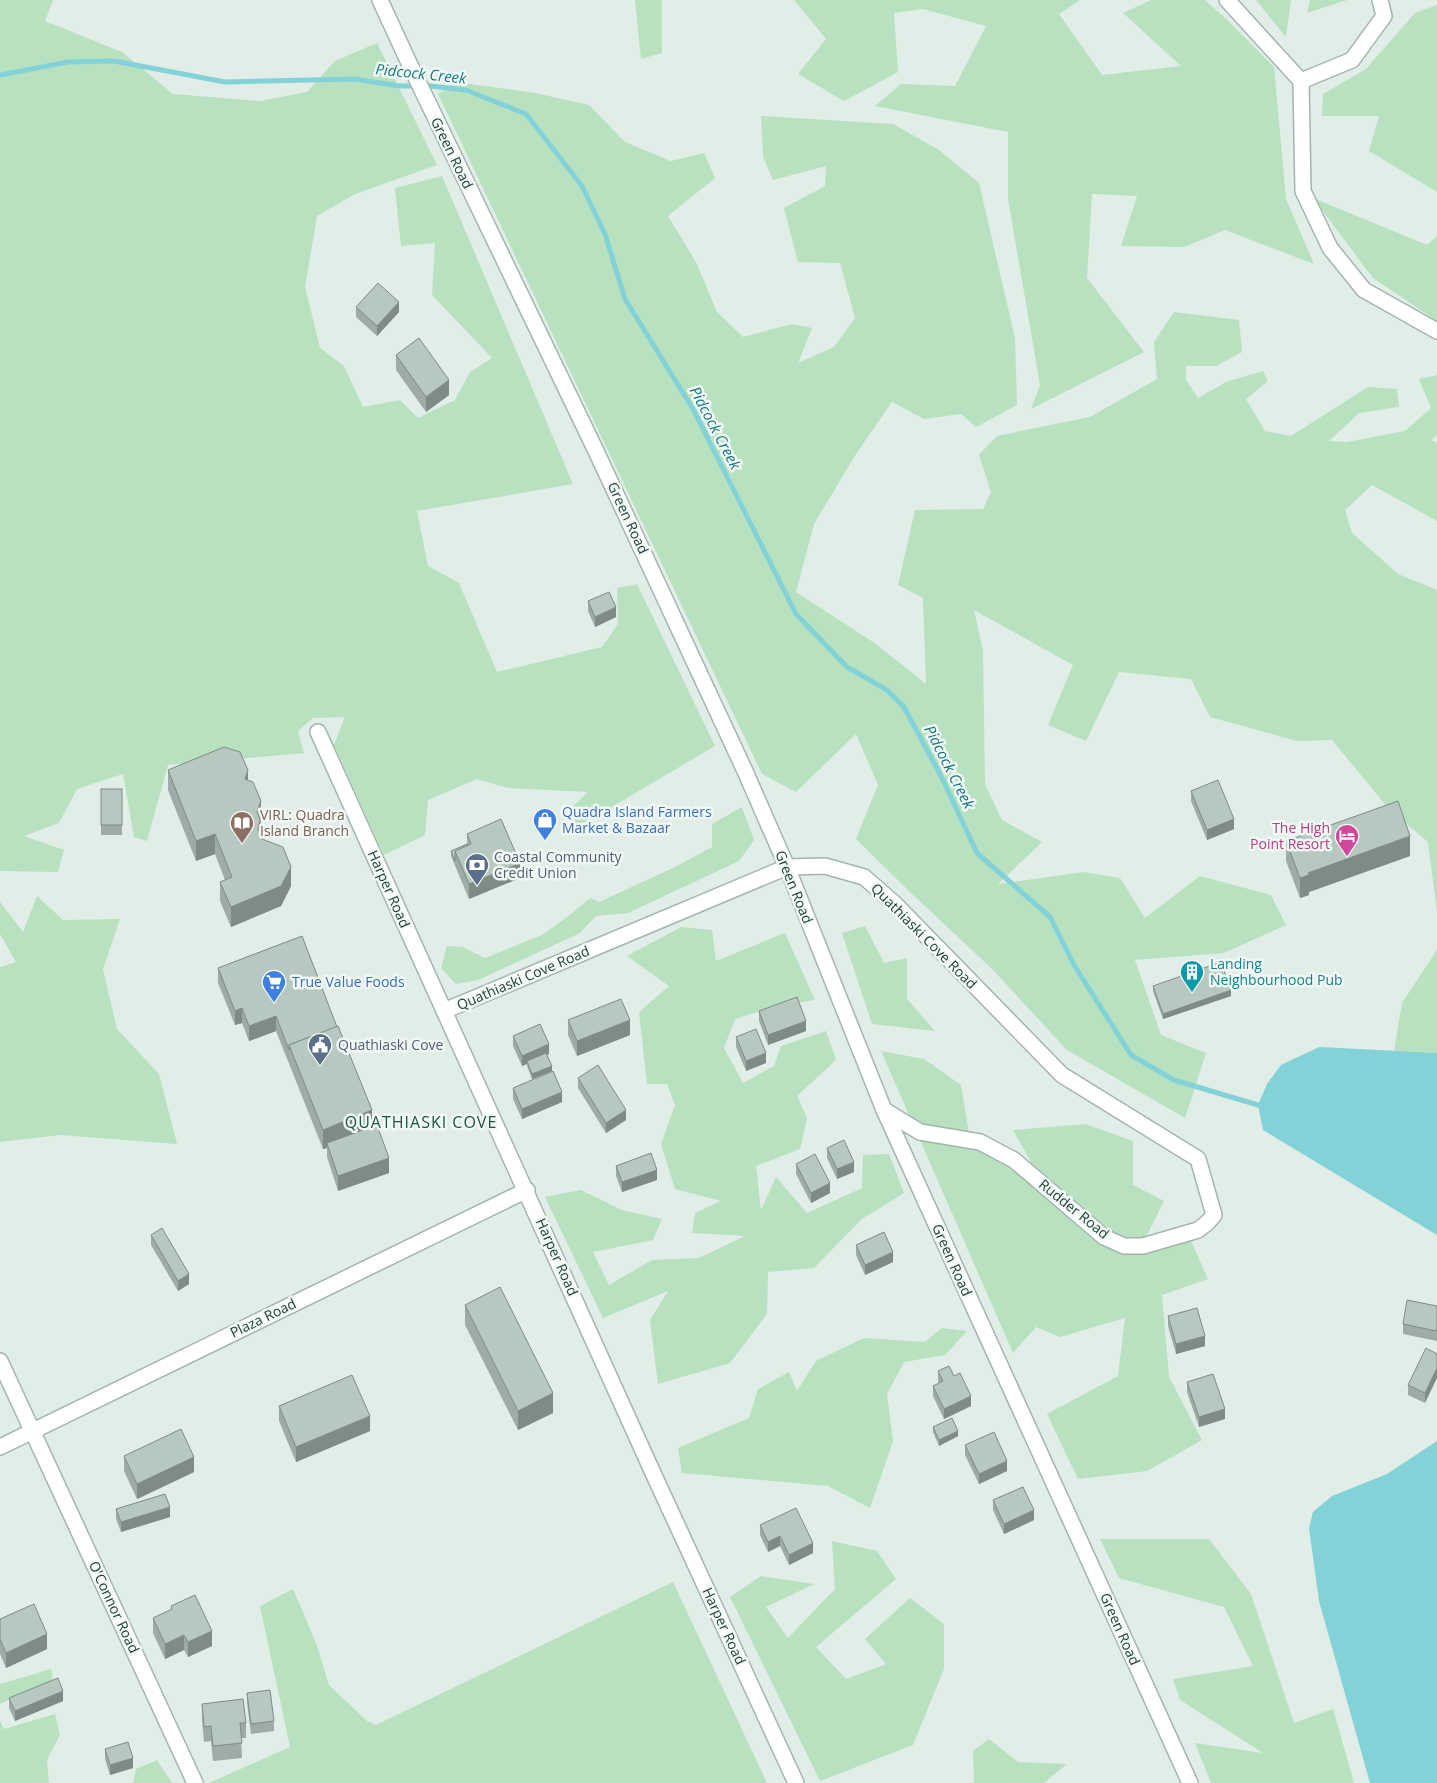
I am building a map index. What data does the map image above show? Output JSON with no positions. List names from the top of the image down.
{
  "streets": {
    "street": [
      "Green Road",
      "Harper Road",
      "Quathiaski Cove Road",
      "Rudder Road",
      "Plaza Road",
      "O'Connor Road"
    ]
  },
  "crossings": [
    ["Green Road", "Quathiaski Cove Road"],
    ["Green Road", "Rudder Road"],
    ["Harper Road", "Quathiaski Cove Road"],
    ["Harper Road", "Plaza Road"],
    ["Quathiaski Cove Road", "Rudder Road"],
    ["Plaza Road", "O'Connor Road"]
  ],
  "districts": ["QUATHIASKI COVE"],
  "water": ["Pidcock Creek"],
  "places": {
    "shop": ["Quadra Island Farmers Market & Bazaar"],
    "library": ["VIRL: Quadra Island Branch"],
    "hotel": ["The High Point Resort"],
    "bank": ["Coastal Community Credit Union"],
    "building": ["Landing Neighbourhood Pub"],
    "supermarket": ["True Value Foods"],
    "public building": ["Quathiaski Cove"]
  }
}
